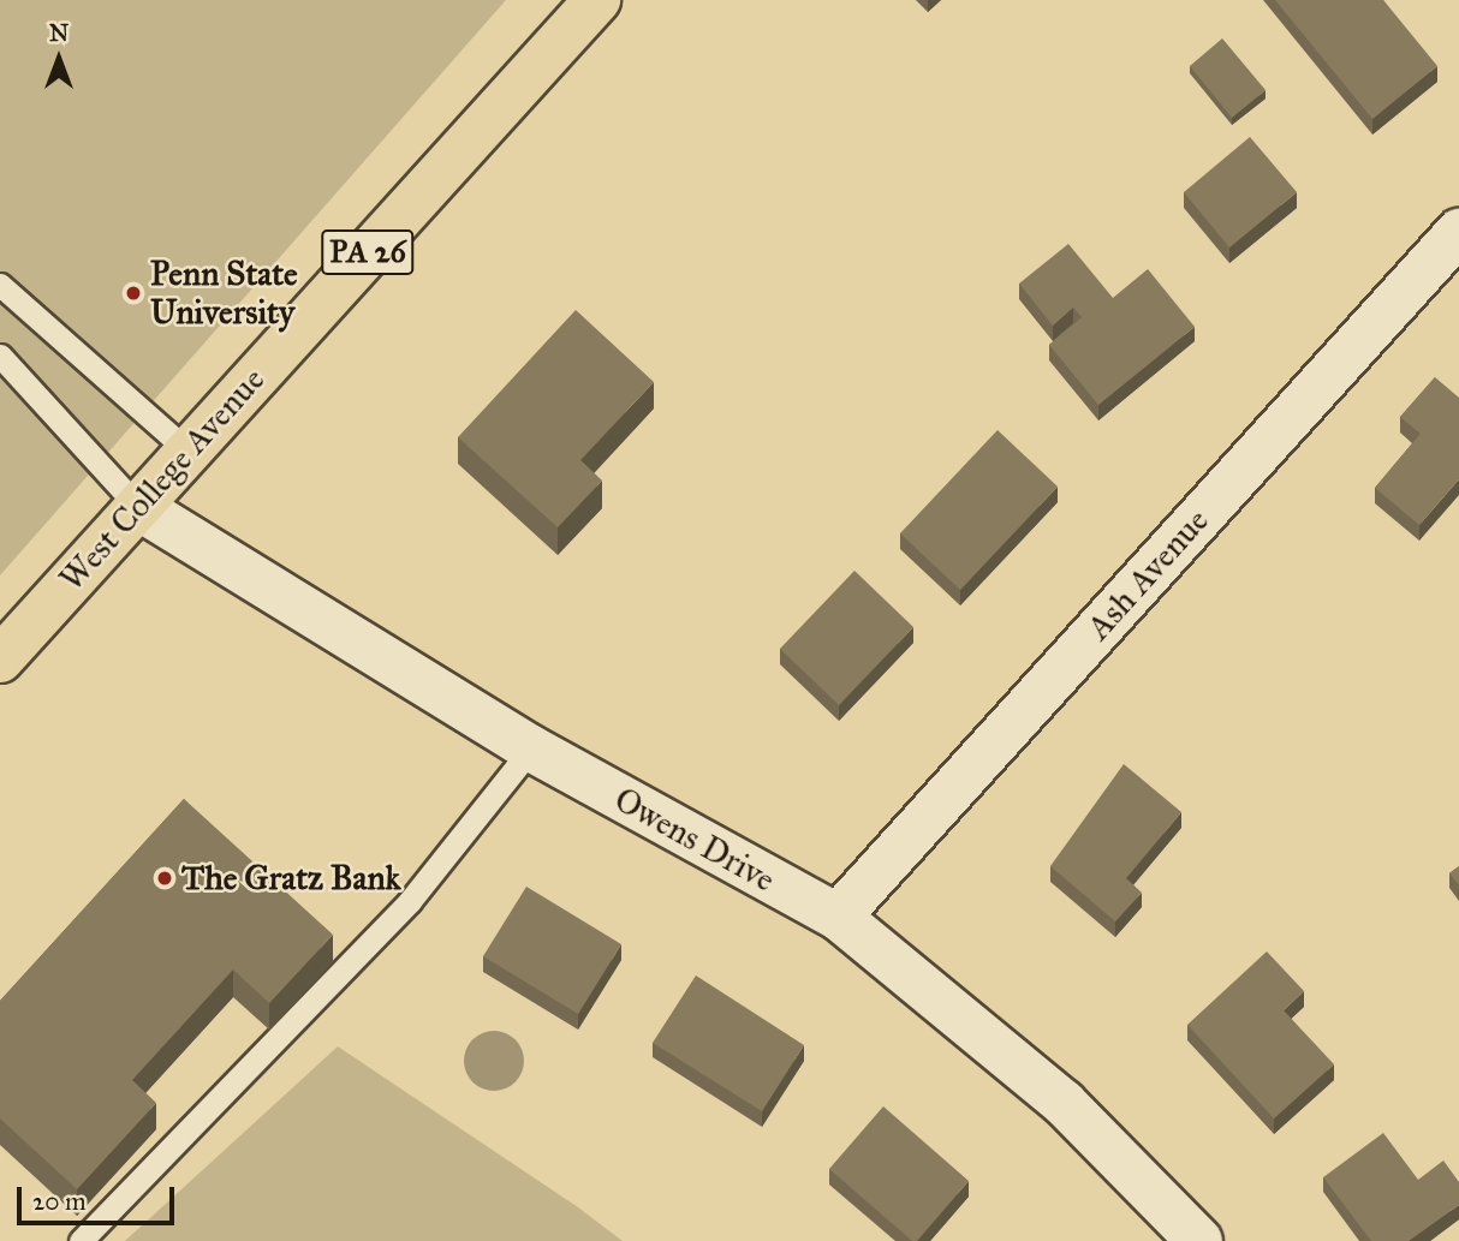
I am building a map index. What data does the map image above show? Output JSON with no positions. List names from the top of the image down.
{
  "streets": {
    "main road": ["PA 26", "West College Avenue"],
    "street": ["Ash Avenue", "Owens Drive"]
  },
  "crossings": [
    ["West College Avenue", "Owens Drive"],
    ["Ash Avenue", "Owens Drive"]
  ],
  "places": ["Penn State University", "The Gratz Bank"],
  "scale_bar": "20 m",
  "north": "top"
}
